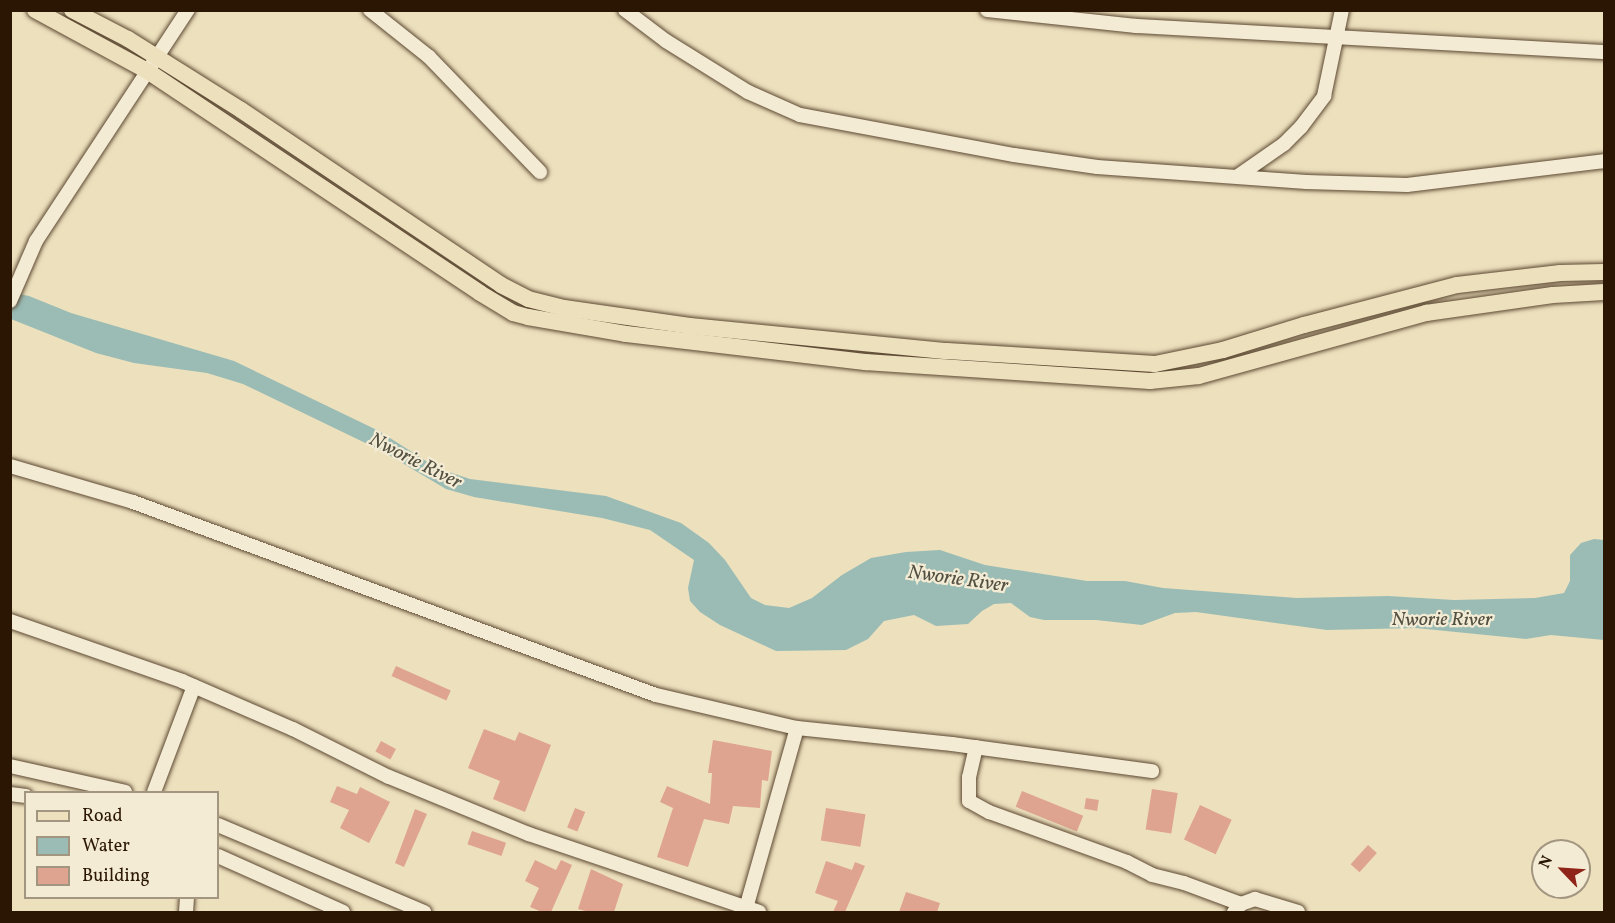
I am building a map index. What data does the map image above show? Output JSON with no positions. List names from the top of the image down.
{
  "water": ["Nworie River"],
  "legend": ["Road", "Water", "Building"],
  "north": "top left"
}
